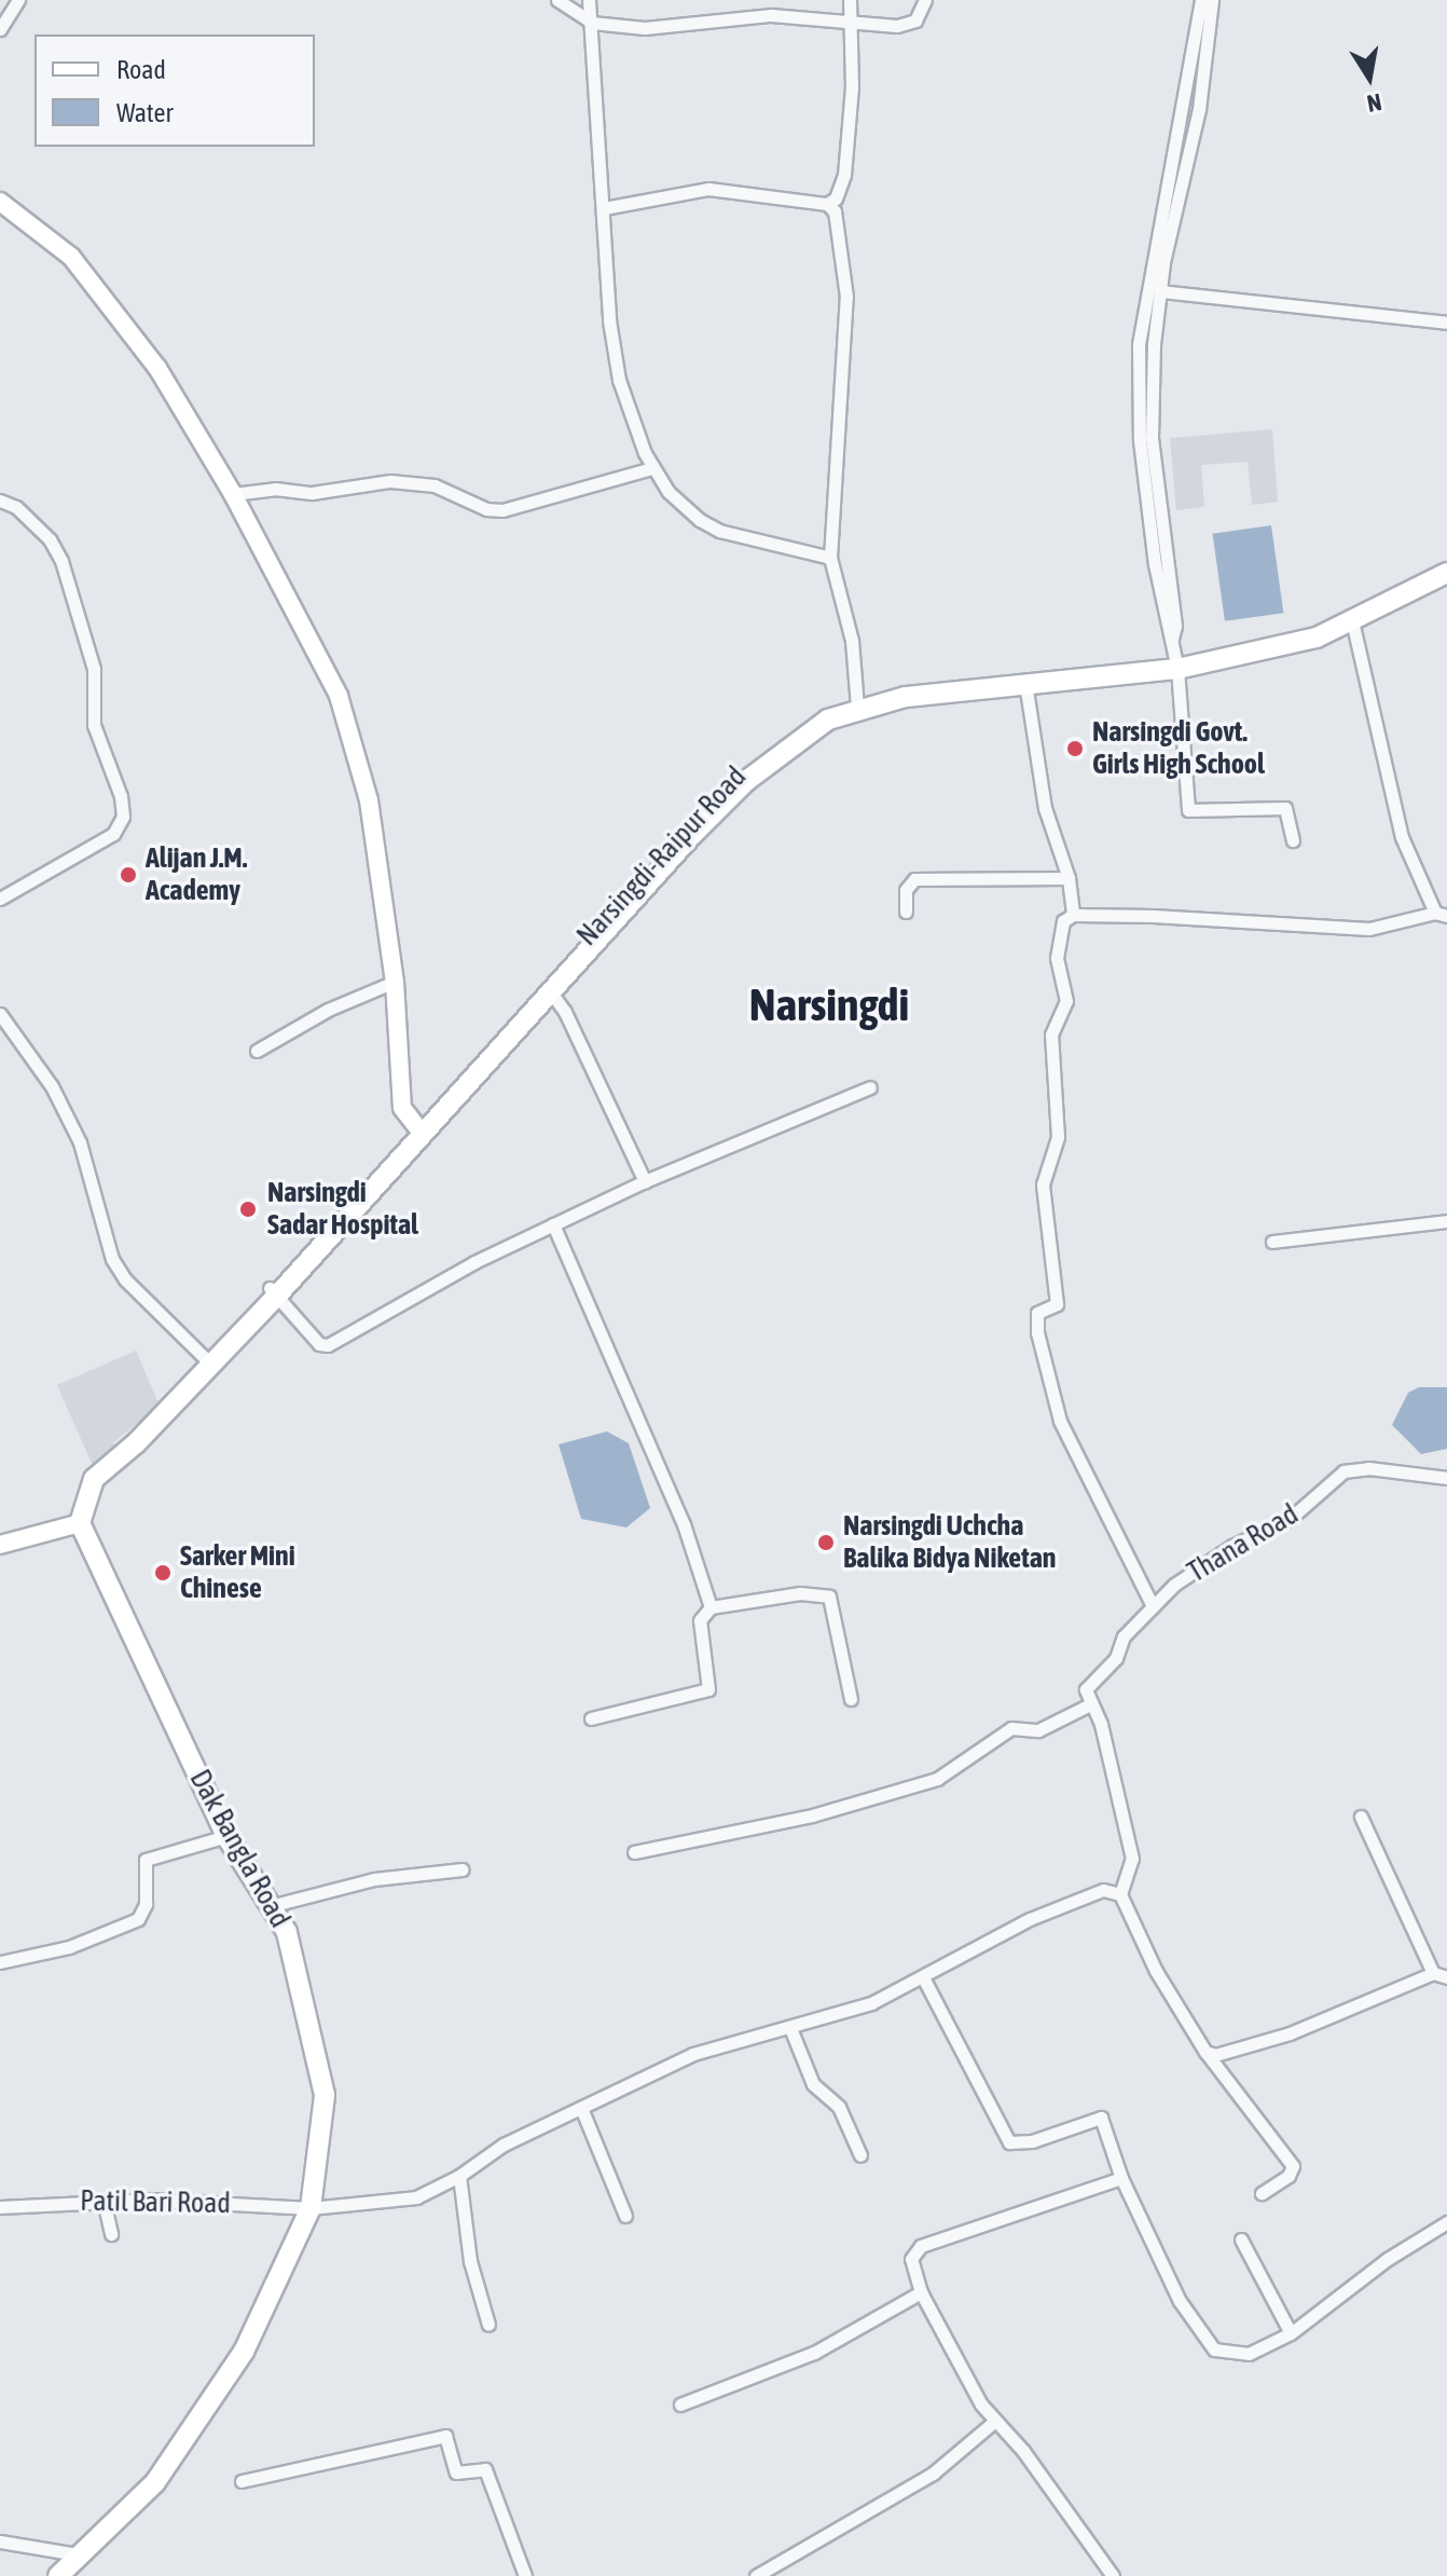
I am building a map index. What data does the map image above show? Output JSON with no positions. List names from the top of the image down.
{
  "streets": {
    "main road": ["Narsingdi-Raipur Road", "Dak Bangla Road"],
    "street": ["Thana Road", "Patil Bari Road"]
  },
  "crossings": [
    ["Narsingdi-Raipur Road", "Dak Bangla Road"],
    ["Dak Bangla Road", "Patil Bari Road"]
  ],
  "districts": ["Narsingdi"],
  "places": [
    "Narsingdi Govt. Girls High School",
    "Alijan J.M. Academy",
    "Narsingdi Sadar Hospital",
    "Narsingdi Uchcha Balika Bidya Niketan",
    "Sarker Mini Chinese"
  ],
  "legend": ["Road", "Water"],
  "north": "bottom"
}
